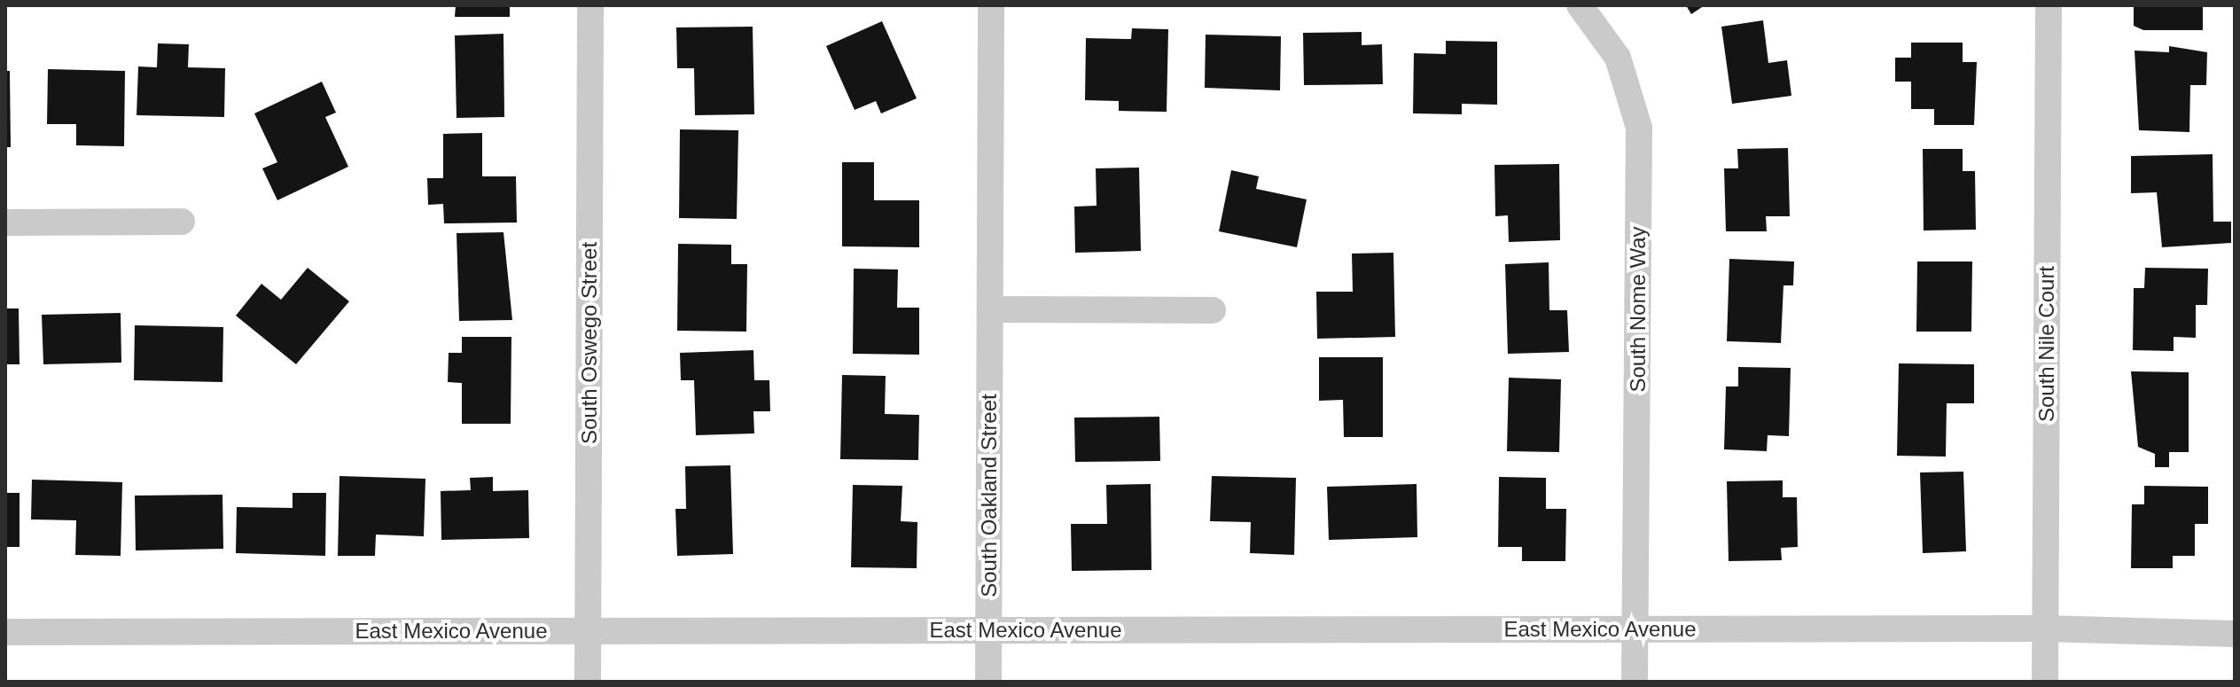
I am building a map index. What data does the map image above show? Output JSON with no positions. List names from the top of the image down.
{
  "streets": {
    "street": [
      "South Nome Way",
      "South Oswego Street",
      "South Nile Court",
      "South Oakland Street",
      "East Mexico Avenue"
    ]
  },
  "crossings": [
    ["South Nome Way", "East Mexico Avenue"],
    ["South Oswego Street", "East Mexico Avenue"],
    ["South Nile Court", "East Mexico Avenue"],
    ["South Oakland Street", "East Mexico Avenue"]
  ]
}
